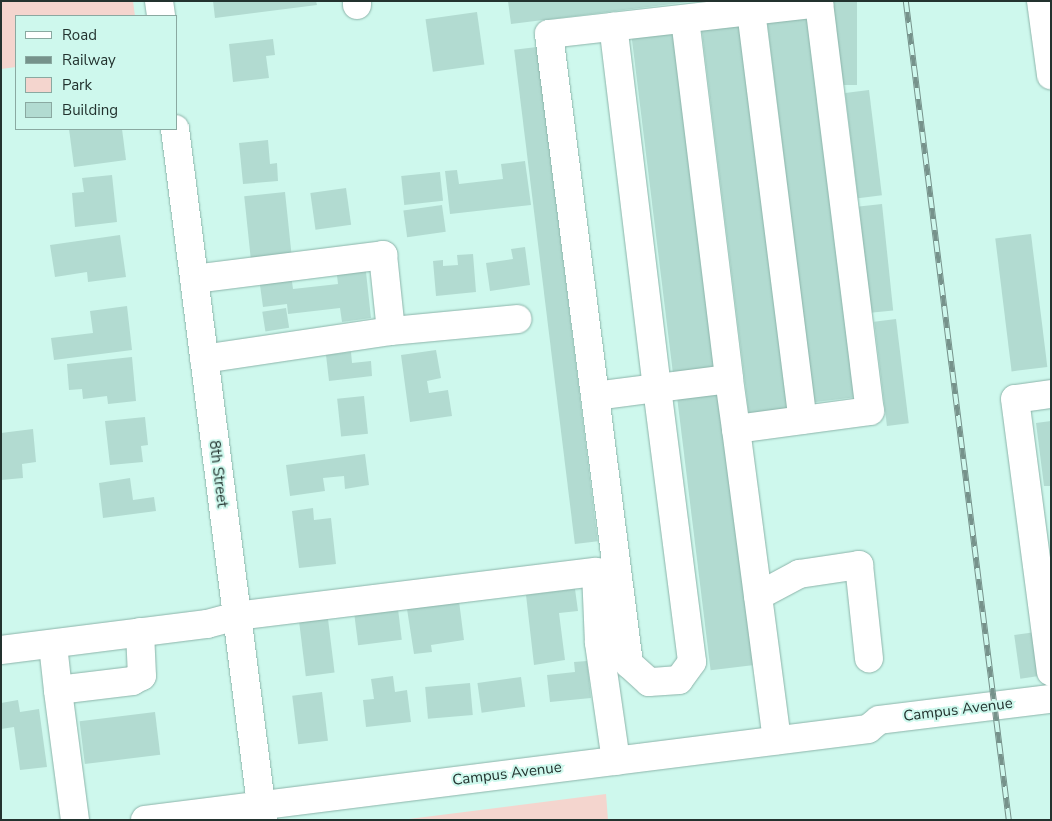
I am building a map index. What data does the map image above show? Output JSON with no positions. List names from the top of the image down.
{
  "streets": {
    "street": ["8th Street", "Campus Avenue"]
  },
  "crossings": [
    ["8th Street", "Campus Avenue"]
  ],
  "legend": [
    "Road",
    "Railway",
    "Park",
    "Building"
  ]
}
